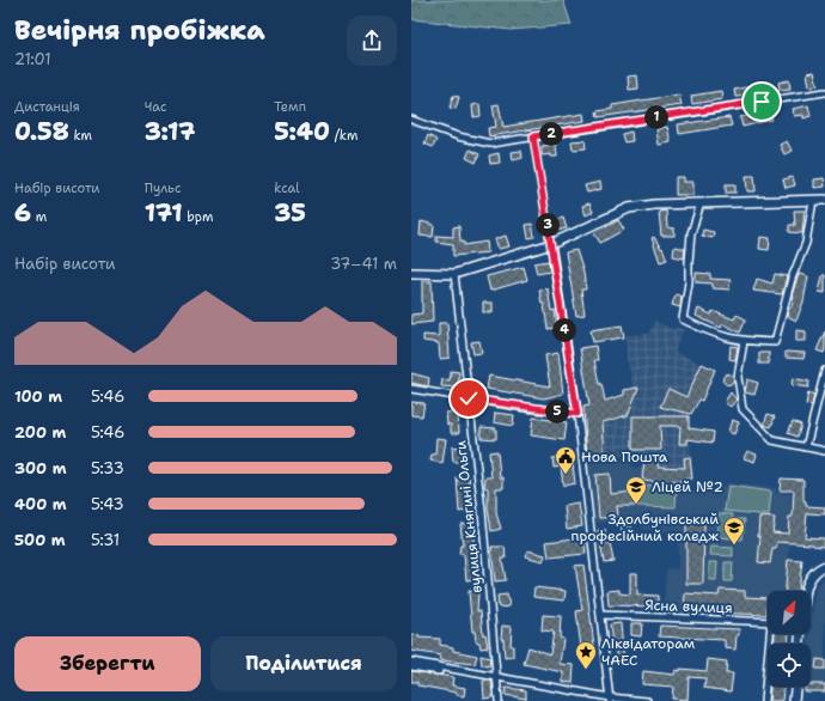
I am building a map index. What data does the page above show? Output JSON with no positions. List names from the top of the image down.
{
  "streets": {
    "street": ["вулиця Княгині Ольги", "Ясна вулиця"]
  },
  "places": {
    "public building": ["Нова Пошта"],
    "school or university": ["Ліцей №2", "Здолбунівський професійний коледж"],
    "place": ["Ліквідаторам ЧАЕС"]
  },
  "north": "top right",
  "page": {
    "heading": ["Вечірня пробіжка", "21:01"],
    "stats": [
      ["Дистанція", "0.58 km"],
      ["Час", "3:17"],
      ["Темп", "5:40 /km"],
      ["Набір висоти", "6 m"],
      ["Пульс", "171 bpm"],
      ["kcal", "35"]
    ],
    "pins": [
      "1",
      "2",
      "3",
      "4",
      "5"
    ],
    "chart": ["Набір висоти", "37–41 m"],
    "list": [
      {
        "name": "100 m",
        "note": "5:46"
      },
      {
        "name": "200 m",
        "note": "5:46"
      },
      {
        "name": "300 m",
        "note": "5:33"
      },
      {
        "name": "400 m",
        "note": "5:43"
      },
      {
        "name": "500 m",
        "note": "5:31"
      }
    ],
    "buttons": ["Зберегти", "Поділитися"]
  }
}
